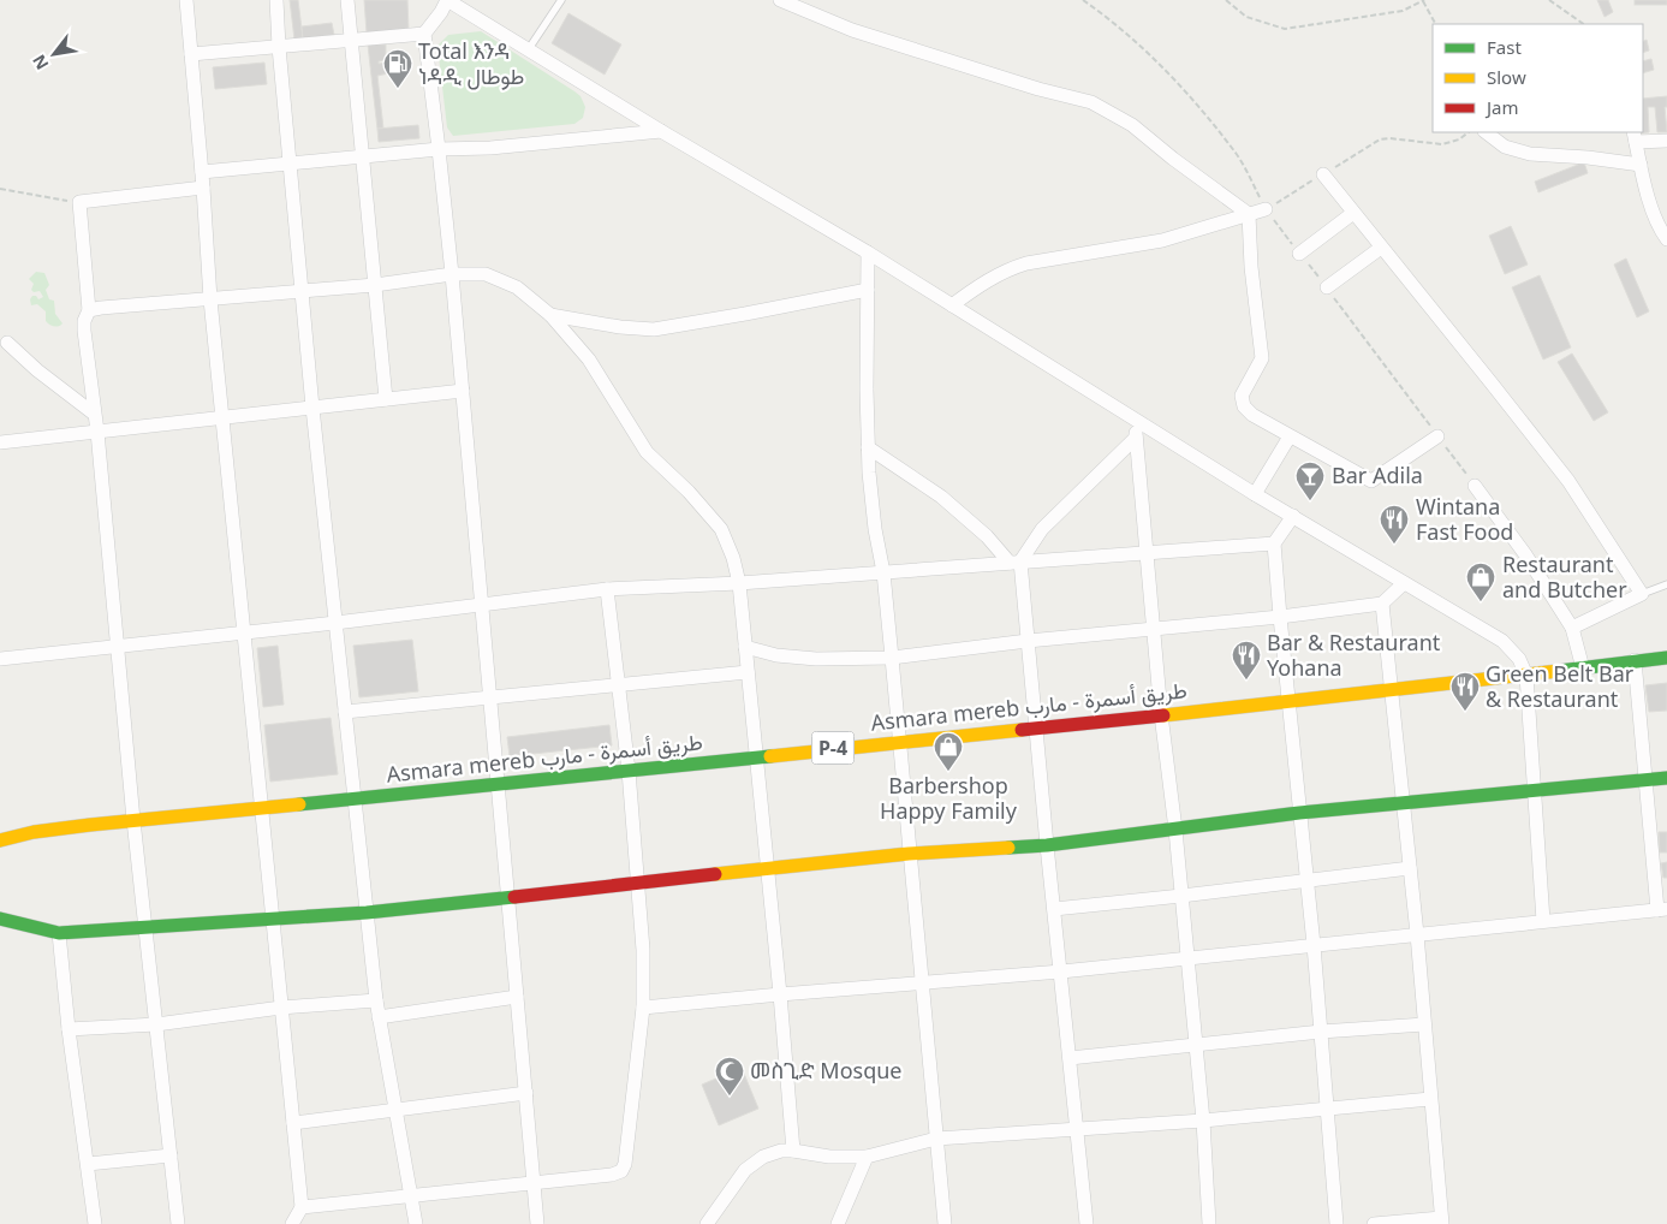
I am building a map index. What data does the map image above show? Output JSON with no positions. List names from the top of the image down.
{
  "streets": {
    "main road": ["Asmara mereb طريق أسمرة - مارب", "P-4"]
  },
  "places": {
    "fuel station": ["Total እንዳ ነዳዲ طوطال"],
    "bar": ["Bar Adila"],
    "restaurant": ["Wintana Fast Food", "Bar & Restaurant Yohana", "Green Belt Bar & Restaurant"],
    "shop": ["Restaurant and Butcher", "Barbershop Happy Family"],
    "mosque": ["መስጊድ Mosque"]
  },
  "legend": ["Fast", "Slow", "Jam"],
  "north": "bottom left"
}
